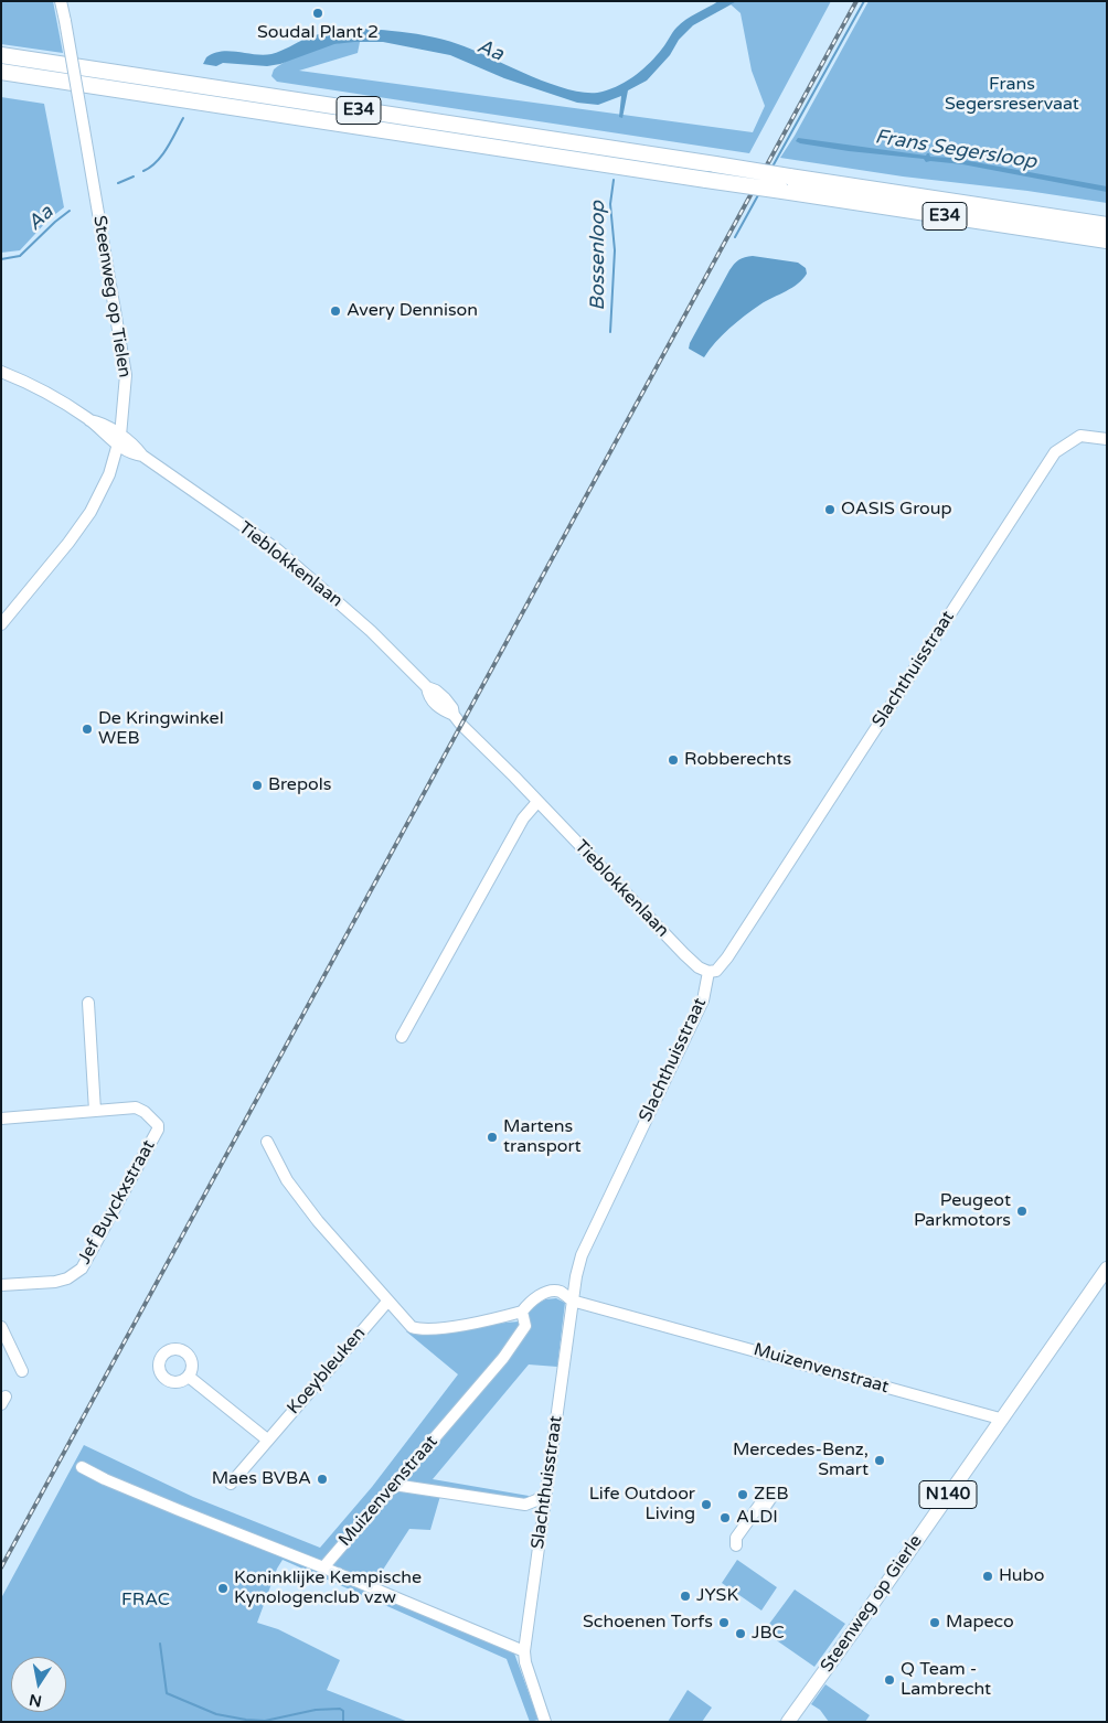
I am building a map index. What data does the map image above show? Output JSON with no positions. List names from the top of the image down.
{
  "streets": {
    "highway": ["E34"],
    "main road": ["N140", "Steenweg op Gierle"],
    "street": [
      "Steenweg op Tielen",
      "Tieblokkenlaan",
      "Slachthuisstraat",
      "Jef Buyckxstraat",
      "Muizenvenstraat",
      "Koeybleuken"
    ]
  },
  "crossings": [
    ["Steenweg op Tielen", "Tieblokkenlaan"],
    ["Tieblokkenlaan", "Slachthuisstraat"],
    ["Slachthuisstraat", "Muizenvenstraat"],
    ["Muizenvenstraat", "Steenweg op Gierle"]
  ],
  "water": ["Aa", "Frans Segersloop", "Bossenloop"],
  "parks": ["Frans Segersreservaat", "FRAC"],
  "places": [
    "Soudal Plant 2",
    "Avery Dennison",
    "OASIS Group",
    "De Kringwinkel WEB",
    "Robberechts",
    "Brepols",
    "Martens transport",
    "Peugeot Parkmotors",
    "Mercedes-Benz, Smart",
    "Maes BVBA",
    "ZEB",
    "Life Outdoor Living",
    "ALDI",
    "Hubo",
    "Koninklijke Kempische Kynologenclub vzw",
    "JYSK",
    "Schoenen Torfs",
    "Mapeco",
    "JBC",
    "Q Team - Lambrecht"
  ],
  "north": "bottom"
}
